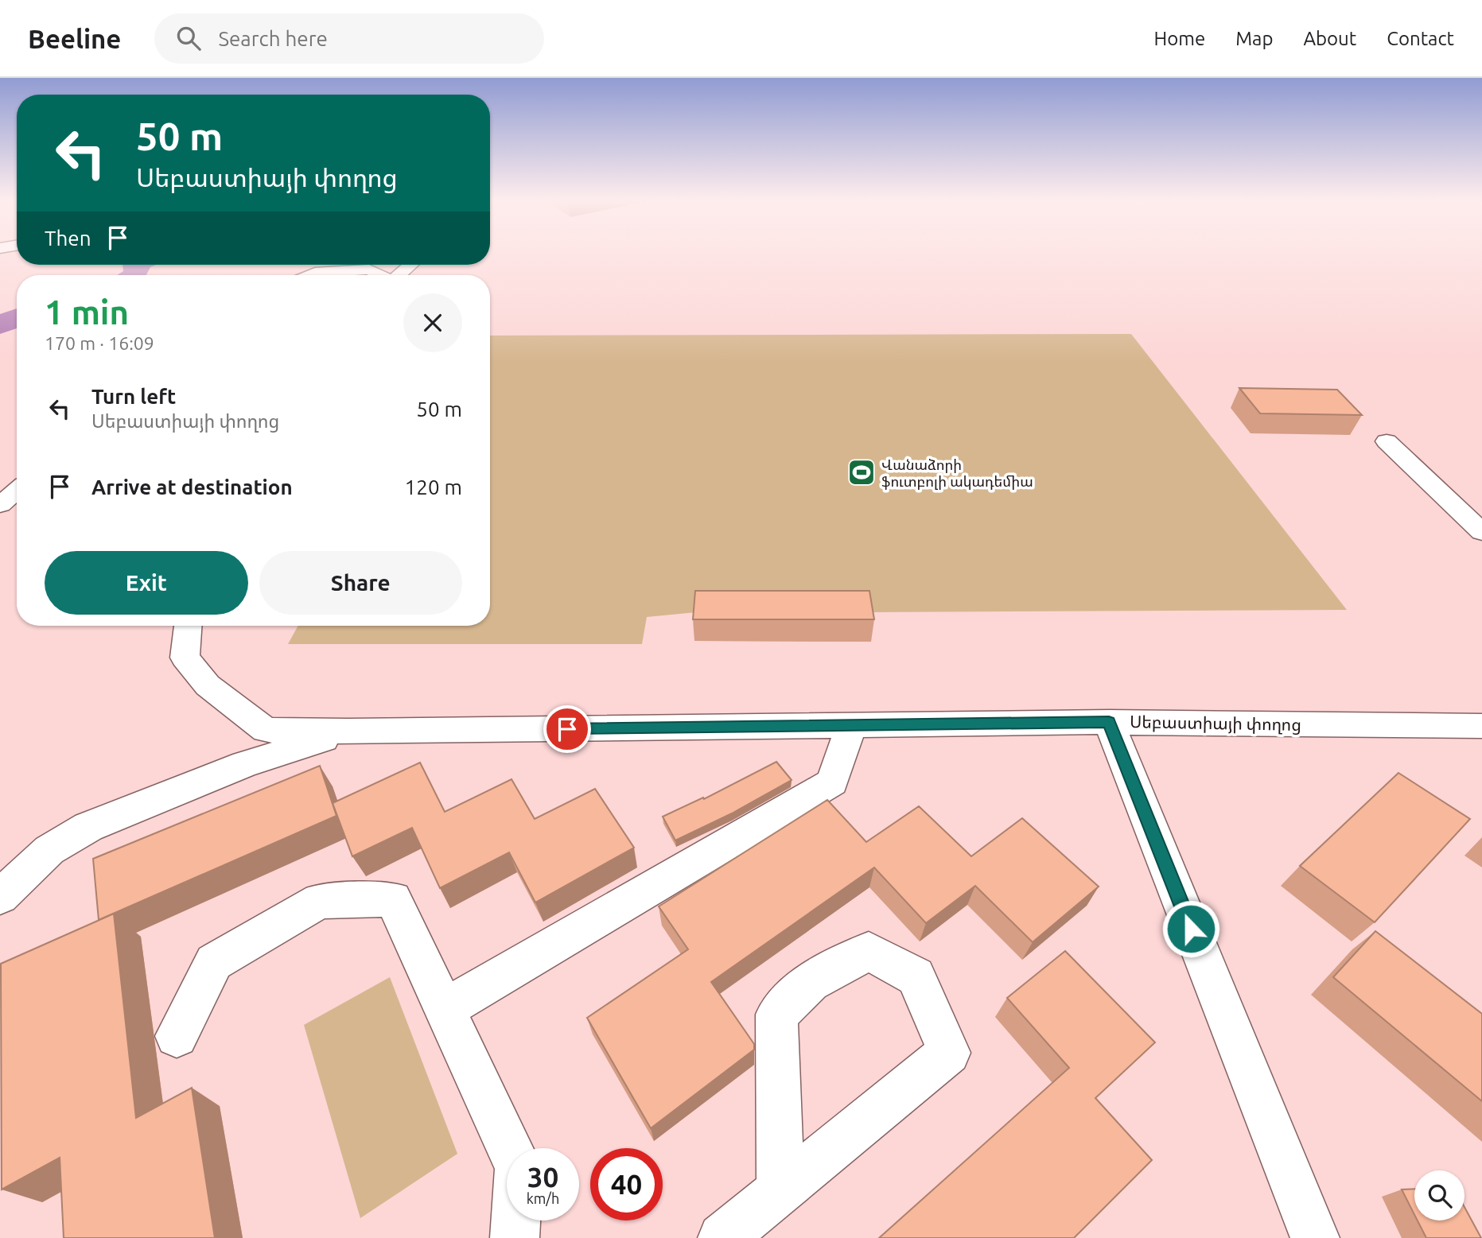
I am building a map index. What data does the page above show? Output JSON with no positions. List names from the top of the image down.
{
  "streets": {
    "street": ["Սեբաստիայի փողոց"]
  },
  "places": {
    "sports": ["Վանաձորի ֆուտբոլի ակադեմիա"]
  },
  "page": {
    "header": "Beeline",
    "search": "Search here",
    "nav": [
      "Home",
      "Map",
      "About",
      "Contact"
    ],
    "turn": ["50 m", "Սեբաստիայի փողոց"],
    "then": "Then",
    "heading": ["1 min", "170 m · 16:09"],
    "list": [
      {
        "name": "Turn left",
        "note": "Սեբաստիայի փողոց",
        "value": "50 m"
      },
      {
        "name": "Arrive at destination",
        "value": "120 m"
      }
    ],
    "buttons": ["Exit", "Share"],
    "speed": "30 km/h",
    "limit": "40"
  }
}
